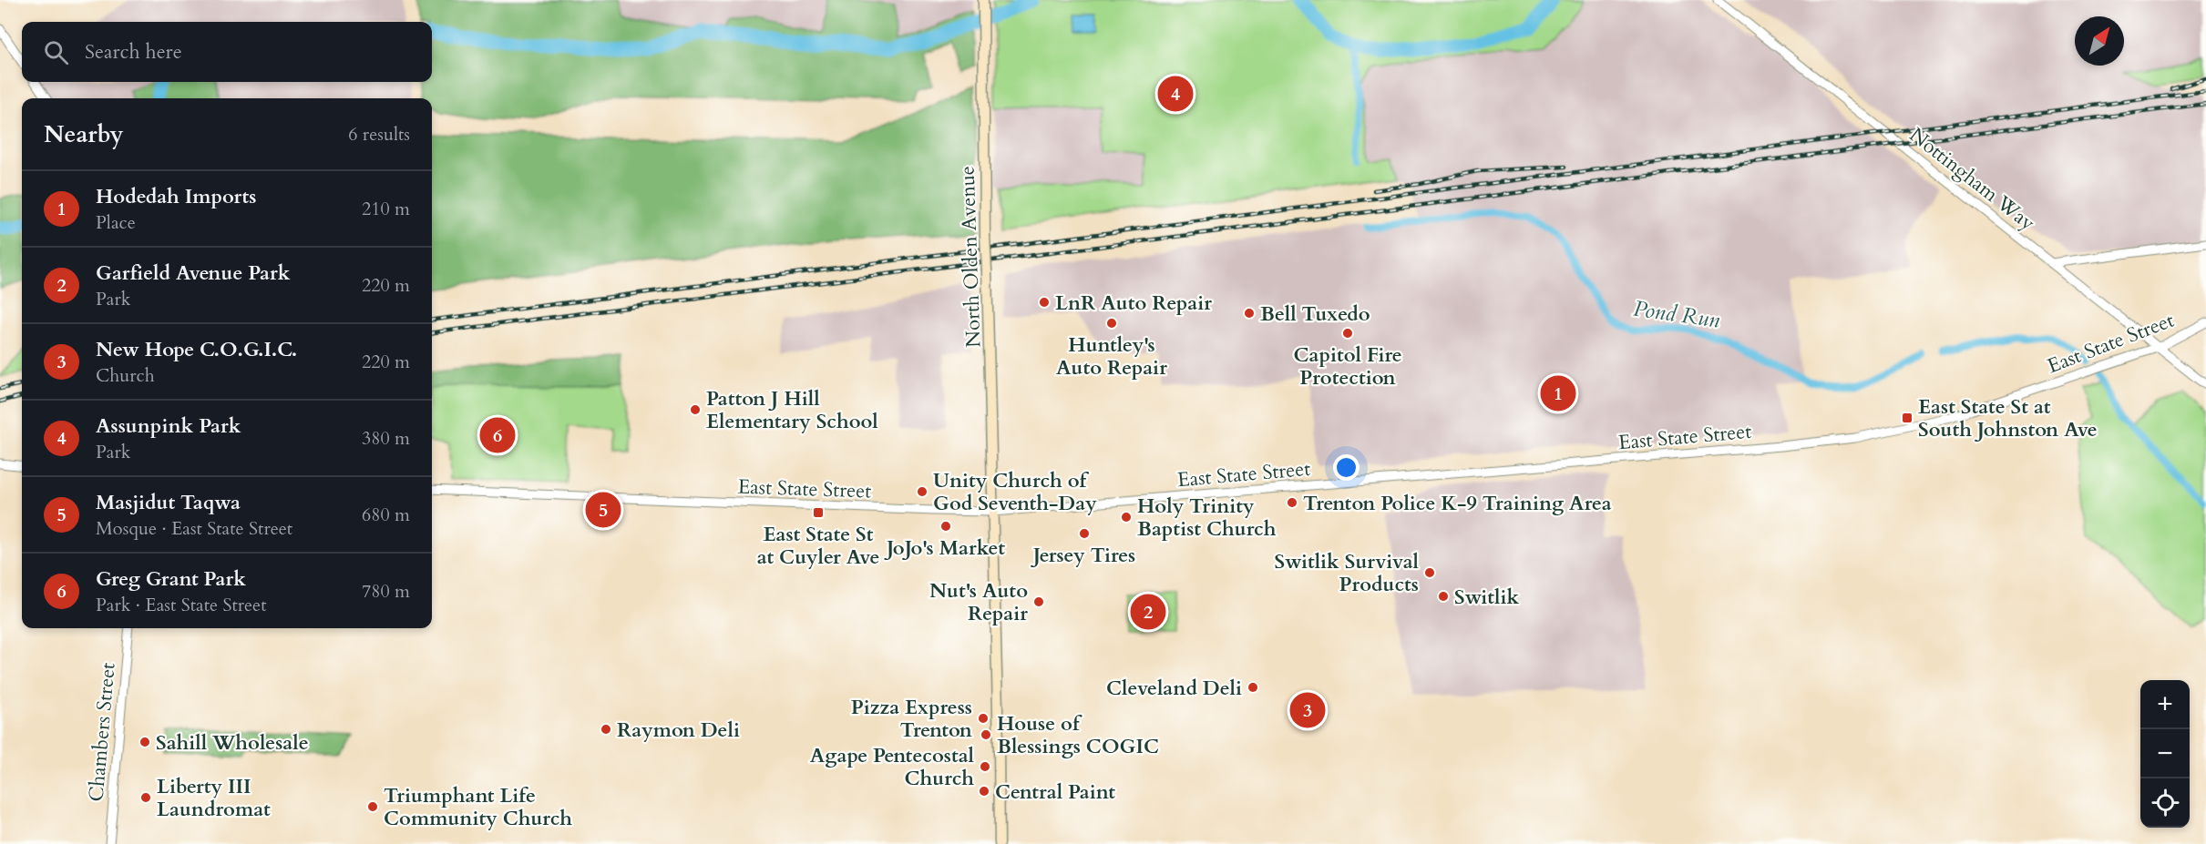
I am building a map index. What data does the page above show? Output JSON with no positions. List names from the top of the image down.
{
  "streets": {
    "main road": ["North Olden Avenue"],
    "street": ["Nottingham Way", "East State Street", "Chambers Street"]
  },
  "crossings": [
    ["Nottingham Way", "East State Street"],
    ["North Olden Avenue", "East State Street"]
  ],
  "water": ["Pond Run"],
  "places": {
    "other": [
      "LnR Auto Repair",
      "Bell Tuxedo",
      "Huntley's Auto Repair",
      "Capitol Fire Protection",
      "Patton J Hill Elementary School",
      "Unity Church of God Seventh-Day",
      "Trenton Police K-9 Training Area",
      "Holy Trinity Baptist Church",
      "JoJo's Market",
      "Jersey Tires",
      "Switlik Survival Products",
      "Switlik",
      "Nut's Auto Repair",
      "Cleveland Deli",
      "Pizza Express Trenton",
      "Raymon Deli",
      "House of Blessings COGIC",
      "Sahill Wholesale",
      "Agape Pentecostal Church",
      "Central Paint",
      "Liberty III Laundromat",
      "Triumphant Life Community Church"
    ],
    "transit": ["East State St at South Johnston Ave", "East State St at Cuyler Ave"]
  },
  "north": "top right",
  "page": {
    "search": "Search here",
    "pins": [
      "4",
      "1",
      "6",
      "5",
      "2",
      "3"
    ],
    "heading": ["Nearby", "6 results"],
    "list": [
      {
        "mark": "1",
        "name": "Hodedah Imports",
        "note": "Place",
        "value": "210 m"
      },
      {
        "mark": "2",
        "name": "Garfield Avenue Park",
        "note": "Park",
        "value": "220 m"
      },
      {
        "mark": "3",
        "name": "New Hope C.O.G.I.C.",
        "note": "Church",
        "value": "220 m"
      },
      {
        "mark": "4",
        "name": "Assunpink Park",
        "note": "Park",
        "value": "380 m"
      },
      {
        "mark": "5",
        "name": "Masjidut Taqwa",
        "note": "Mosque · East State Street",
        "value": "680 m"
      },
      {
        "mark": "6",
        "name": "Greg Grant Park",
        "note": "Park · East State Street",
        "value": "780 m"
      }
    ],
    "map_buttons": ["+", "−"]
  }
}
